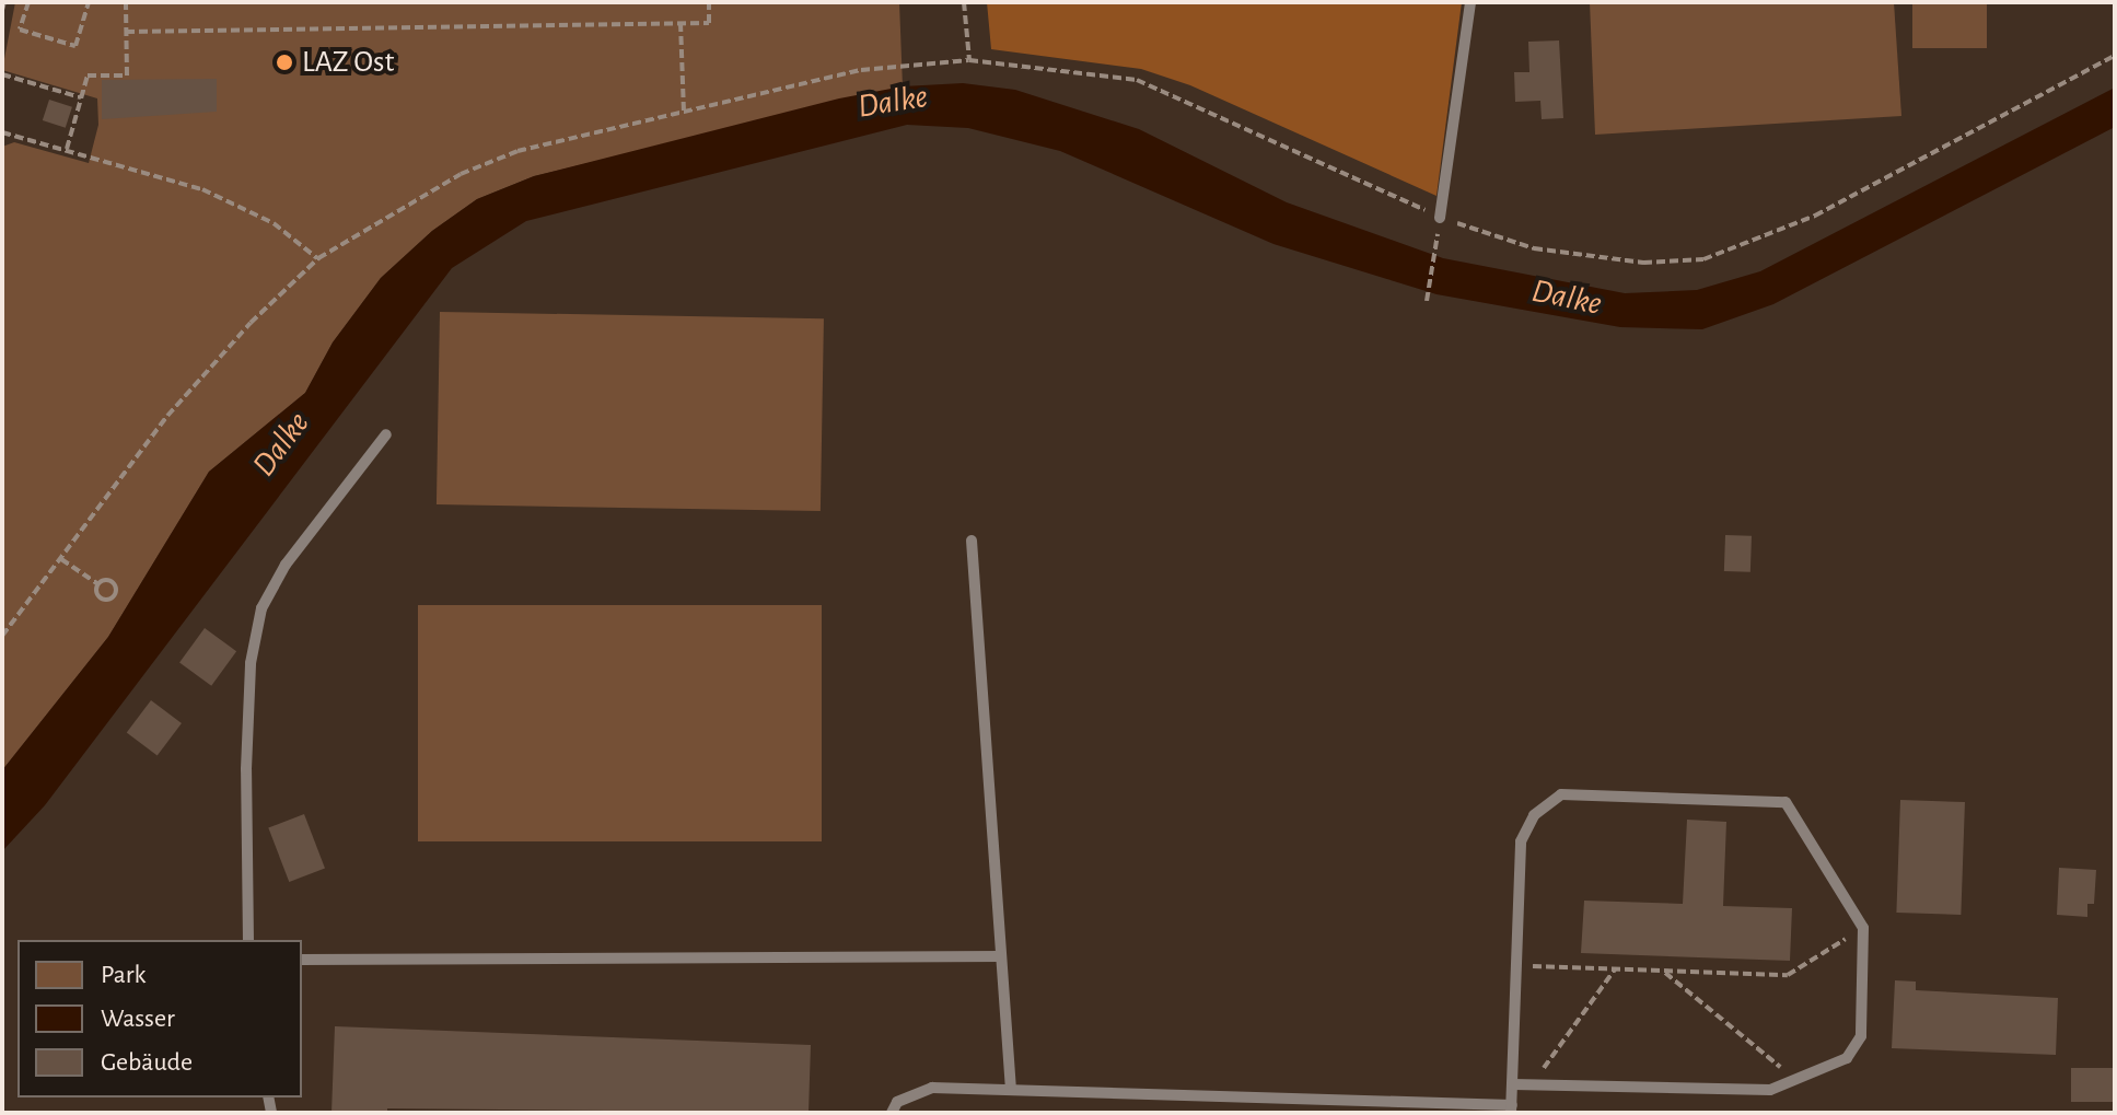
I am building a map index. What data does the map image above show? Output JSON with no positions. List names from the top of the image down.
{
  "water": ["Dalke"],
  "places": ["LAZ Ost"],
  "legend": ["Park", "Wasser", "Gebäude"]
}
